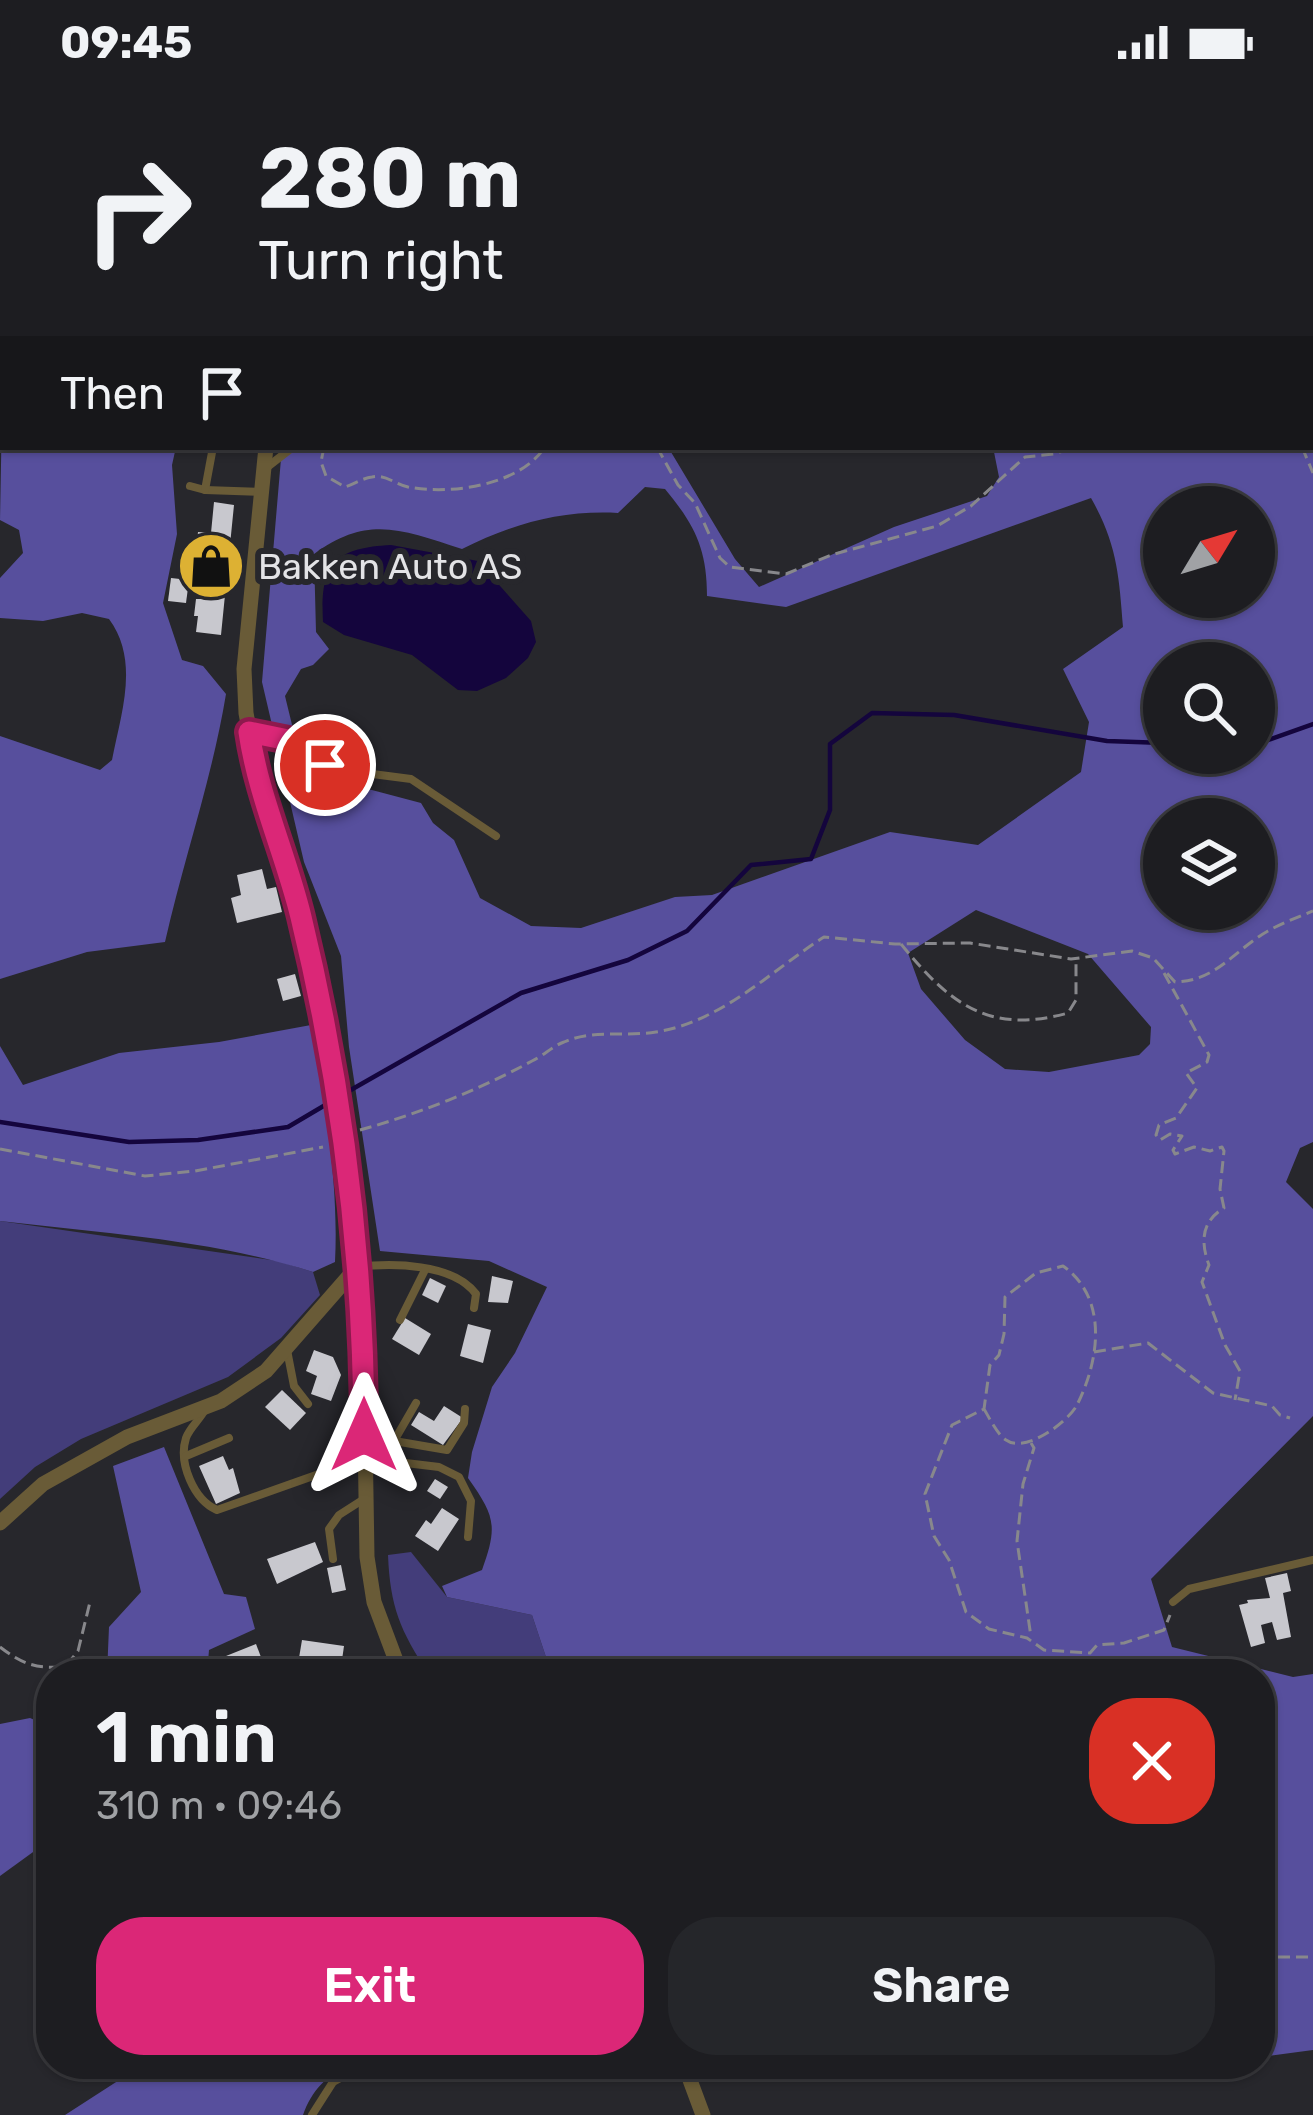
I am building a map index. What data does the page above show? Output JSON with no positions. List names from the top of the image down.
{
  "places": {
    "shop": ["Bakken Auto AS"]
  },
  "north": "top right",
  "page": {
    "status": "09:45",
    "turn": ["280 m", "Turn right"],
    "then": "Then",
    "heading": ["1 min", "310 m · 09:46"],
    "buttons": ["Exit", "Share"]
  }
}
